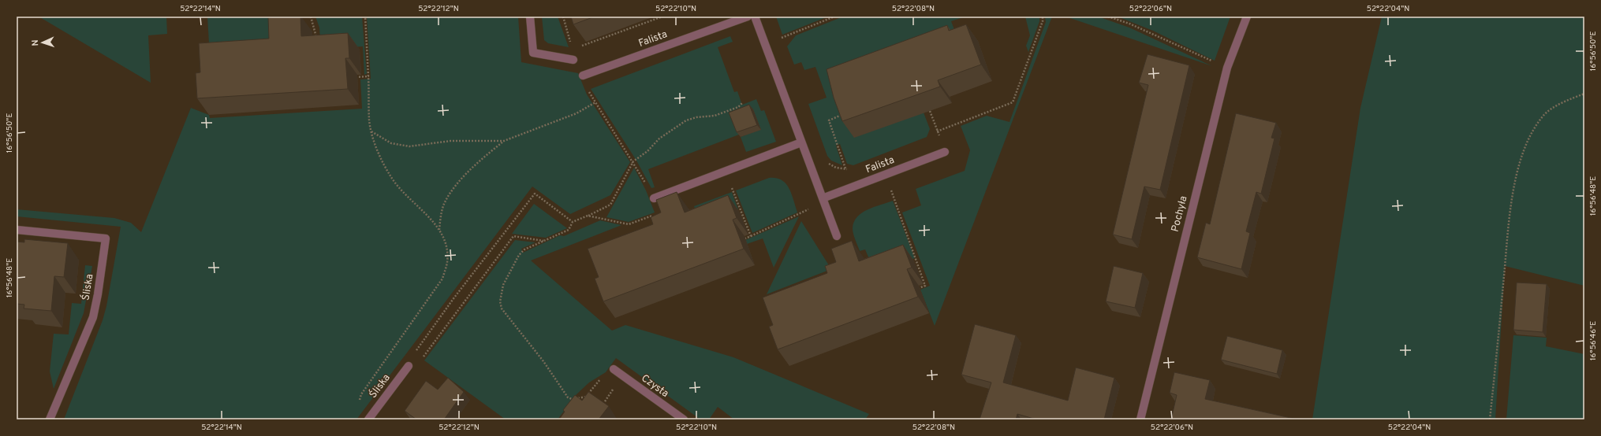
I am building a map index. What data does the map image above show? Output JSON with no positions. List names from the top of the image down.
{
  "streets": {
    "street": [
      "Falista",
      "Pochyła",
      "Śliska",
      "Czysta"
    ]
  },
  "north": "left",
  "coordinates": [
    "52°22'14\"N",
    "52°22'12\"N",
    "52°22'10\"N",
    "52°22'08\"N",
    "52°22'06\"N",
    "52°22'04\"N",
    "16°56'50\"E",
    "16°56'48\"E",
    "16°56'46\"E"
  ]
}
